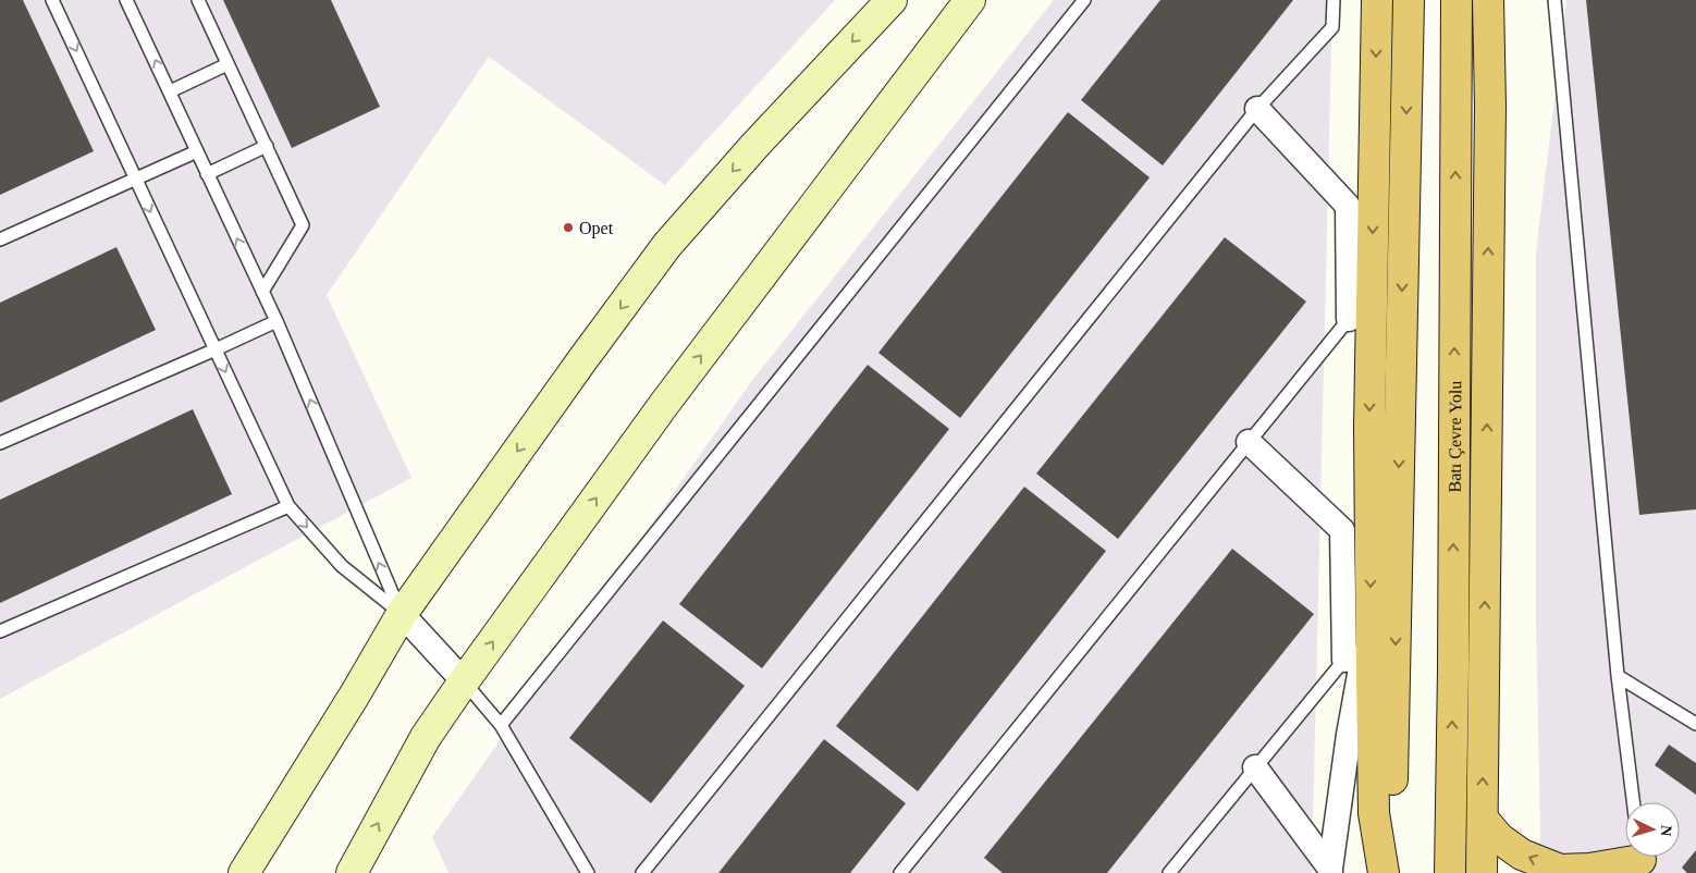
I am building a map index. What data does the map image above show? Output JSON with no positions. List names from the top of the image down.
{
  "streets": {
    "highway": ["Batı Çevre Yolu"]
  },
  "places": ["Opet"],
  "north": "right"
}
